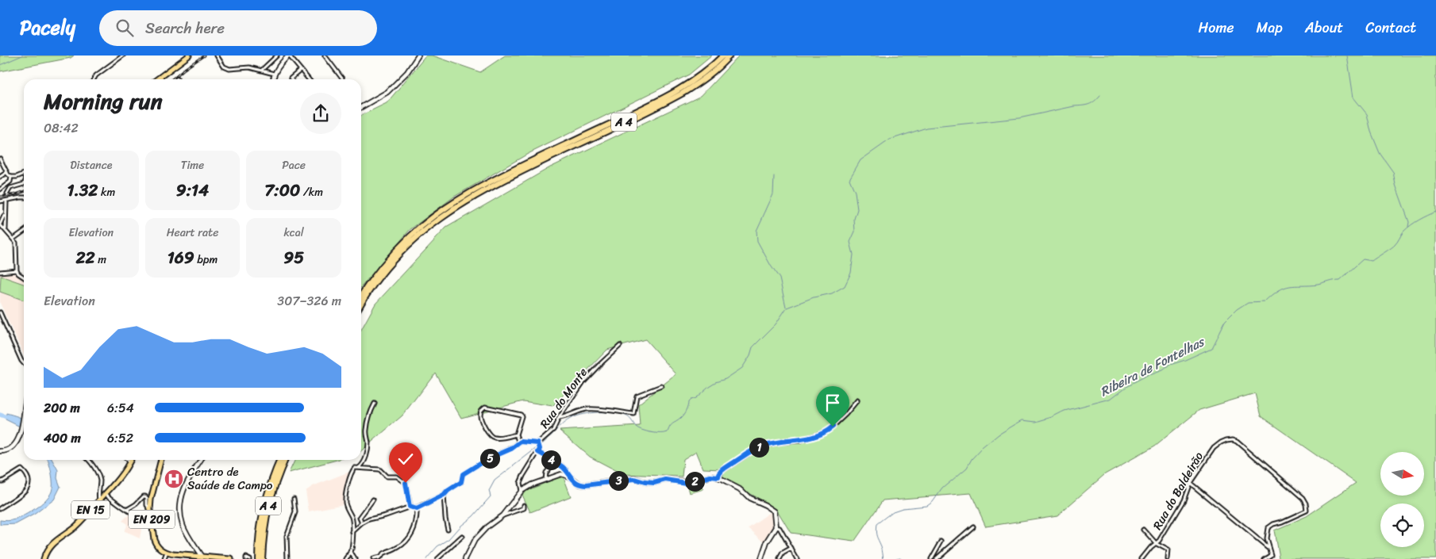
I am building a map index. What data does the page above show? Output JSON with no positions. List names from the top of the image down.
{
  "streets": {
    "highway": ["A 4"],
    "main road": ["EN 15", "EN 209"],
    "street": ["Rua do Monte", "Rua do Baldeirão"]
  },
  "water": ["Ribeira de Fontelhas"],
  "places": {
    "hospital": ["Centro de Saúde de Campo"]
  },
  "north": "right",
  "page": {
    "header": "Pacely",
    "search": "Search here",
    "nav": [
      "Home",
      "Map",
      "About",
      "Contact"
    ],
    "heading": ["Morning run", "08:42"],
    "stats": [
      ["Distance", "1.32 km"],
      ["Time", "9:14"],
      ["Pace", "7:00 /km"],
      ["Elevation", "22 m"],
      ["Heart rate", "169 bpm"],
      ["kcal", "95"]
    ],
    "chart": ["Elevation", "307–326 m"],
    "list": [
      {
        "name": "200 m",
        "note": "6:54"
      },
      {
        "name": "400 m",
        "note": "6:52"
      }
    ],
    "pins": [
      "1",
      "5",
      "4",
      "3",
      "2"
    ]
  }
}
